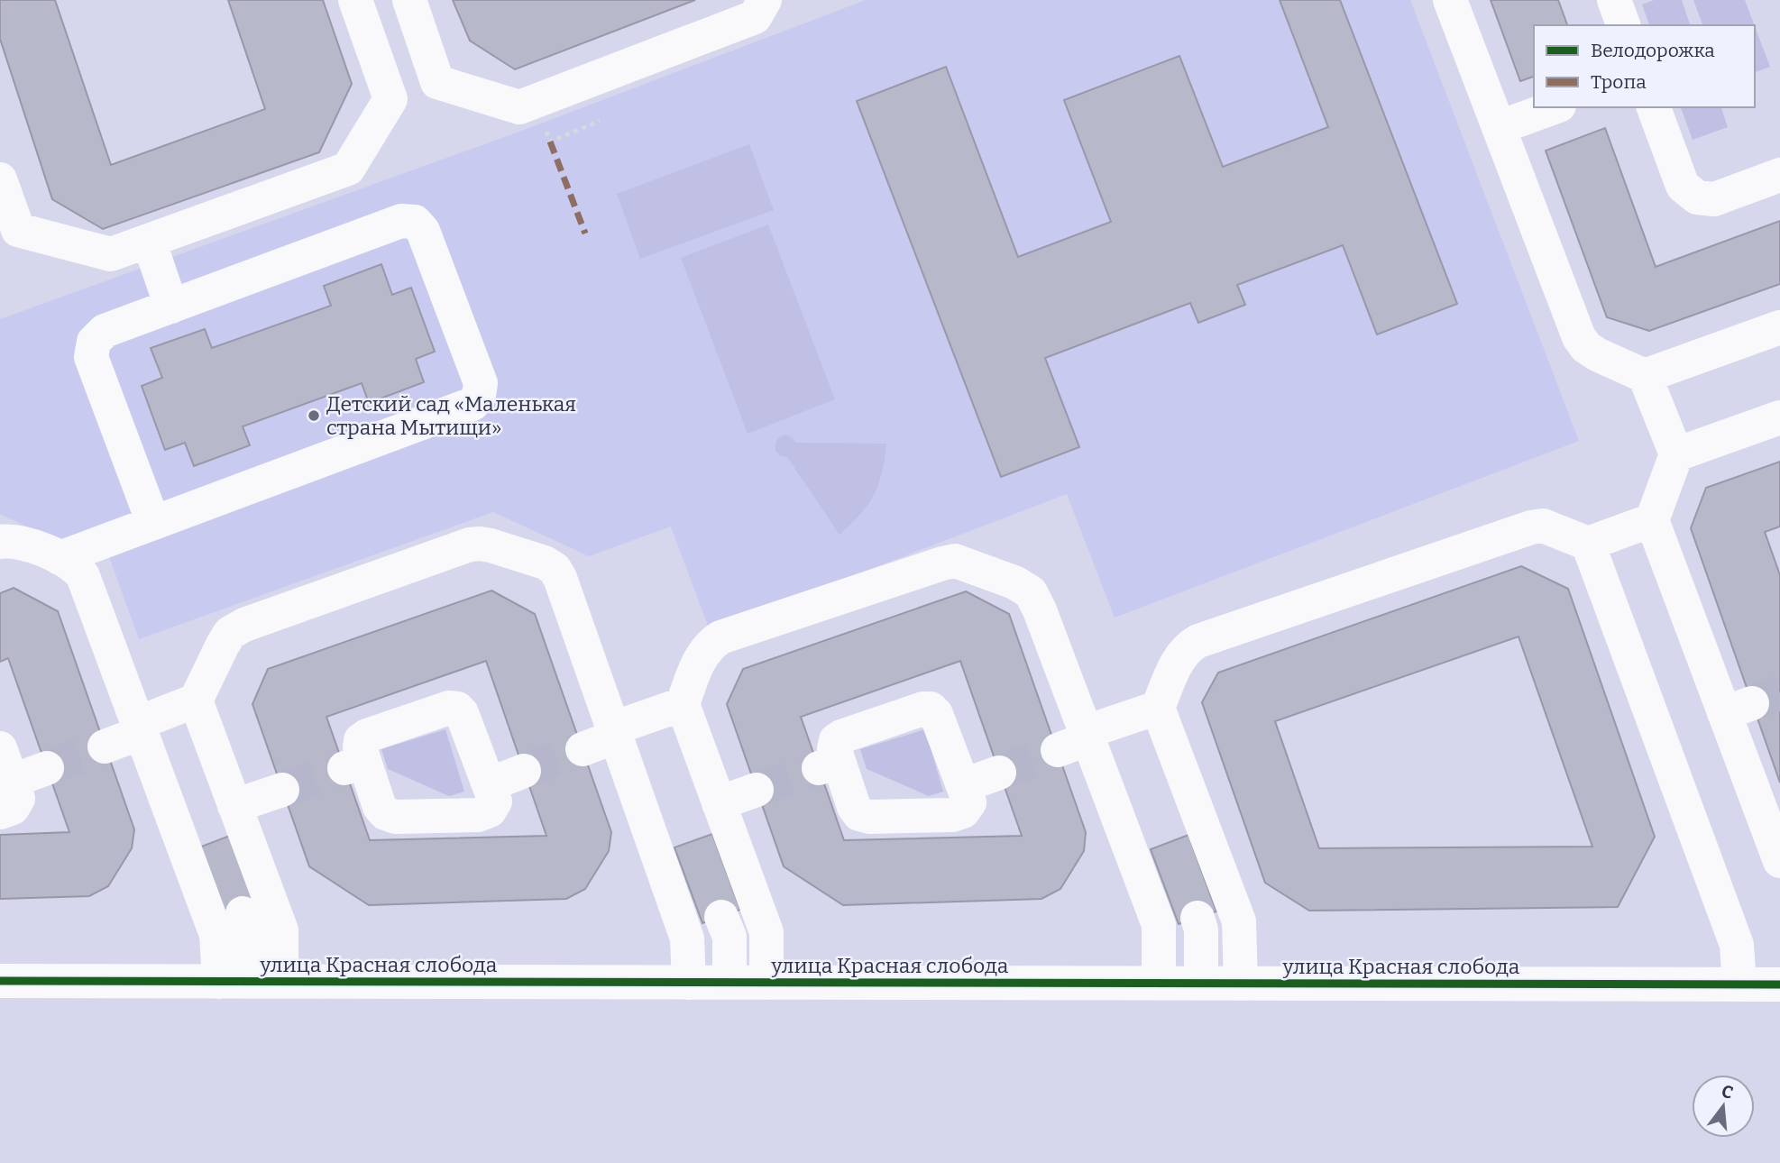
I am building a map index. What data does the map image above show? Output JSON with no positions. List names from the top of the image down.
{
  "streets": {
    "street": ["улица Красная слобода"]
  },
  "places": ["Детский сад «Маленькая страна Мытищи»"],
  "legend": ["Велодорожка", "Тропа"],
  "north": "top"
}
